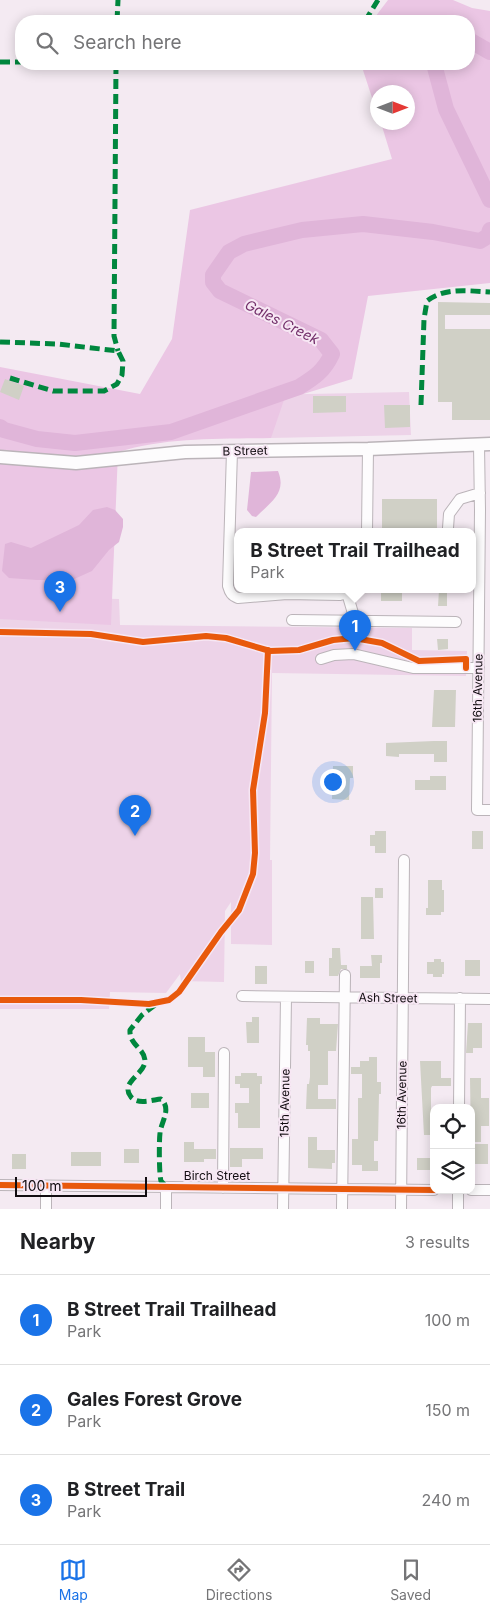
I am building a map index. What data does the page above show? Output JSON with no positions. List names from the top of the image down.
{
  "streets": {
    "main road": ["B Street"],
    "street": [
      "16th Avenue",
      "Ash Street",
      "15th Avenue",
      "Birch Street"
    ]
  },
  "crossings": [
    ["B Street", "16th Avenue"],
    ["16th Avenue", "Ash Street"],
    ["16th Avenue", "Birch Street"],
    ["Ash Street", "15th Avenue"],
    ["15th Avenue", "Birch Street"]
  ],
  "water": ["Gales Creek"],
  "scale_bar": "100 m",
  "north": "right",
  "page": {
    "search": "Search here",
    "popup": ["B Street Trail Trailhead", "Park"],
    "pins": ["3", "1", "2"],
    "scale": "100 m",
    "heading": ["Nearby", "3 results"],
    "list": [
      {
        "mark": "1",
        "name": "B Street Trail Trailhead",
        "note": "Park",
        "value": "100 m"
      },
      {
        "mark": "2",
        "name": "Gales Forest Grove",
        "note": "Park",
        "value": "150 m"
      },
      {
        "mark": "3",
        "name": "B Street Trail",
        "note": "Park",
        "value": "240 m"
      }
    ],
    "nav": ["Map", "Directions", "Saved"]
  }
}
